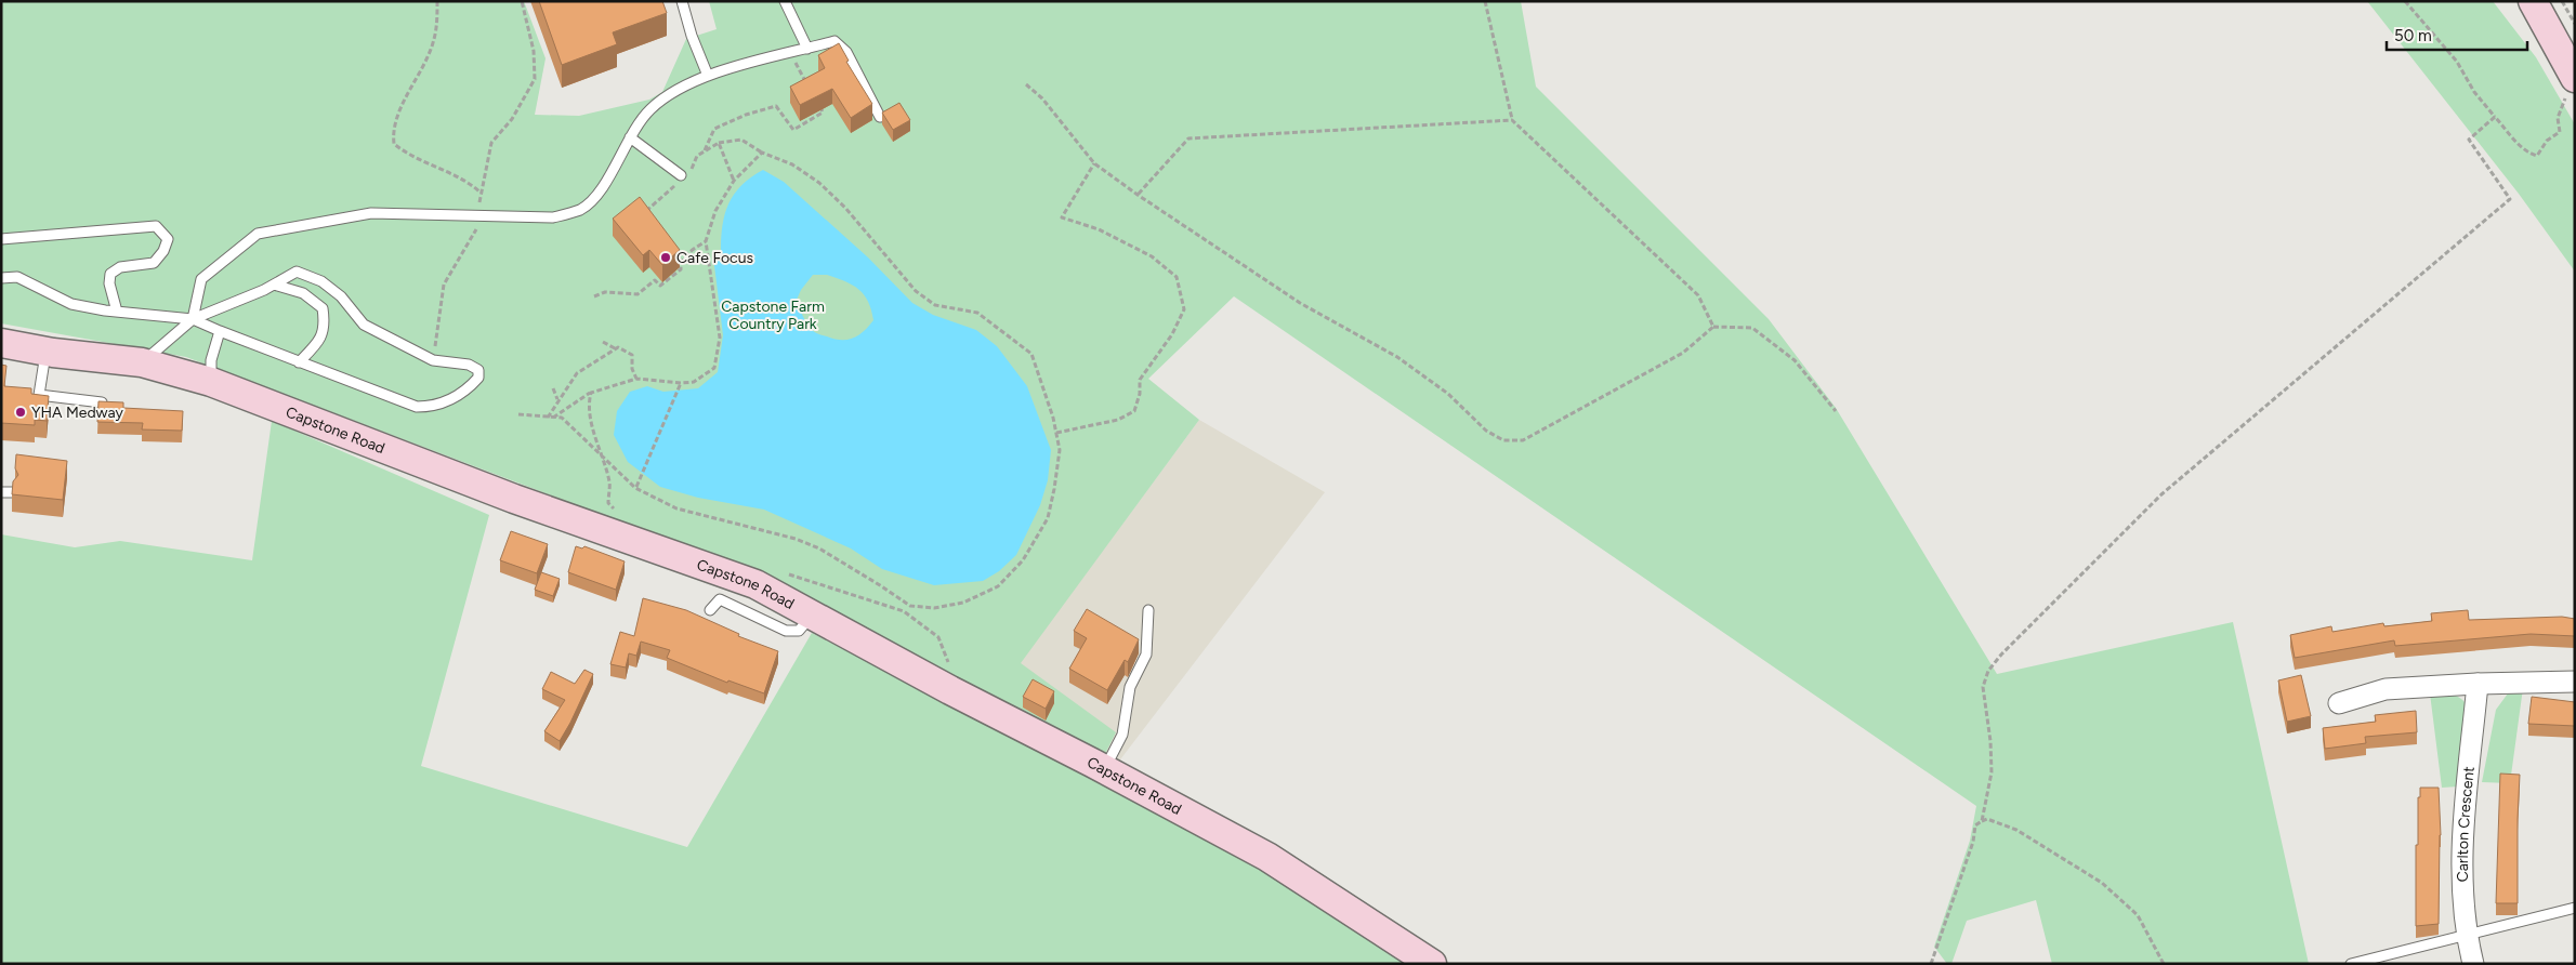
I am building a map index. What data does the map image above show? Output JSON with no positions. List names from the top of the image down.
{
  "streets": {
    "street": ["Capstone Road", "Carlton Crescent"]
  },
  "parks": ["Capstone Farm Country Park"],
  "places": ["Cafe Focus", "YHA Medway"],
  "scale_bar": "50 m"
}
